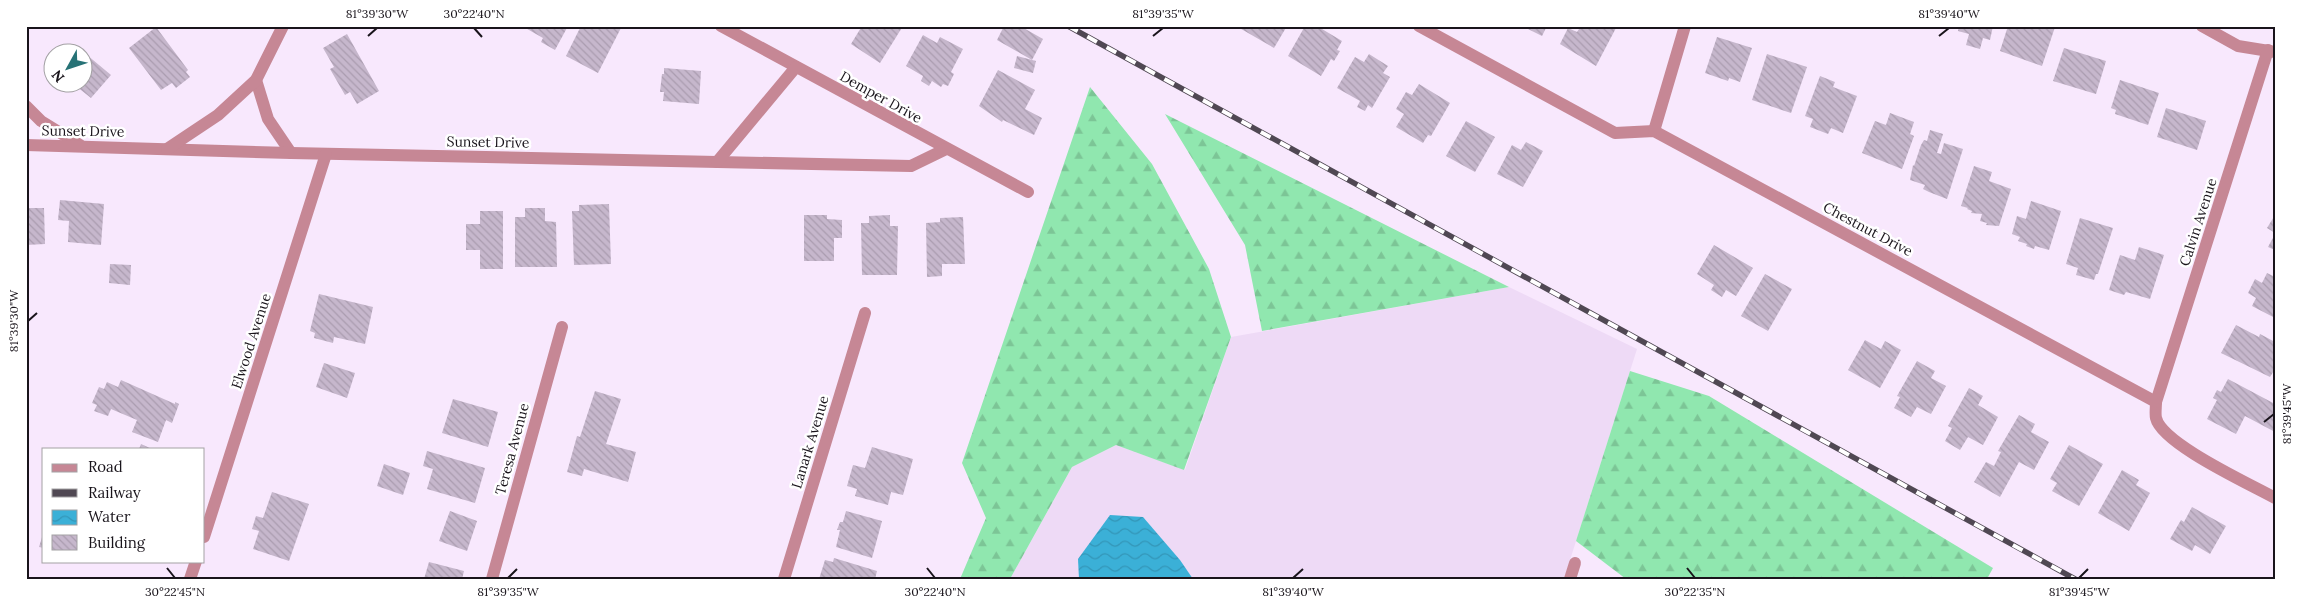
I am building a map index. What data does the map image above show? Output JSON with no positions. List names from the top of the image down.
{
  "streets": {
    "street": [
      "Demper Drive",
      "Sunset Drive",
      "Calvin Avenue",
      "Chestnut Drive",
      "Elwood Avenue",
      "Lanark Avenue",
      "Teresa Avenue"
    ]
  },
  "crossings": [
    ["Demper Drive", "Sunset Drive"],
    ["Sunset Drive", "Elwood Avenue"],
    ["Calvin Avenue", "Chestnut Drive"]
  ],
  "legend": [
    "Road",
    "Railway",
    "Water",
    "Building"
  ],
  "north": "bottom left",
  "coordinates": [
    "81°39'30\"W",
    "30°22'40\"N",
    "81°39'35\"W",
    "81°39'40\"W",
    "81°39'45\"W",
    "30°22'45\"N",
    "30°22'35\"N"
  ]
}
